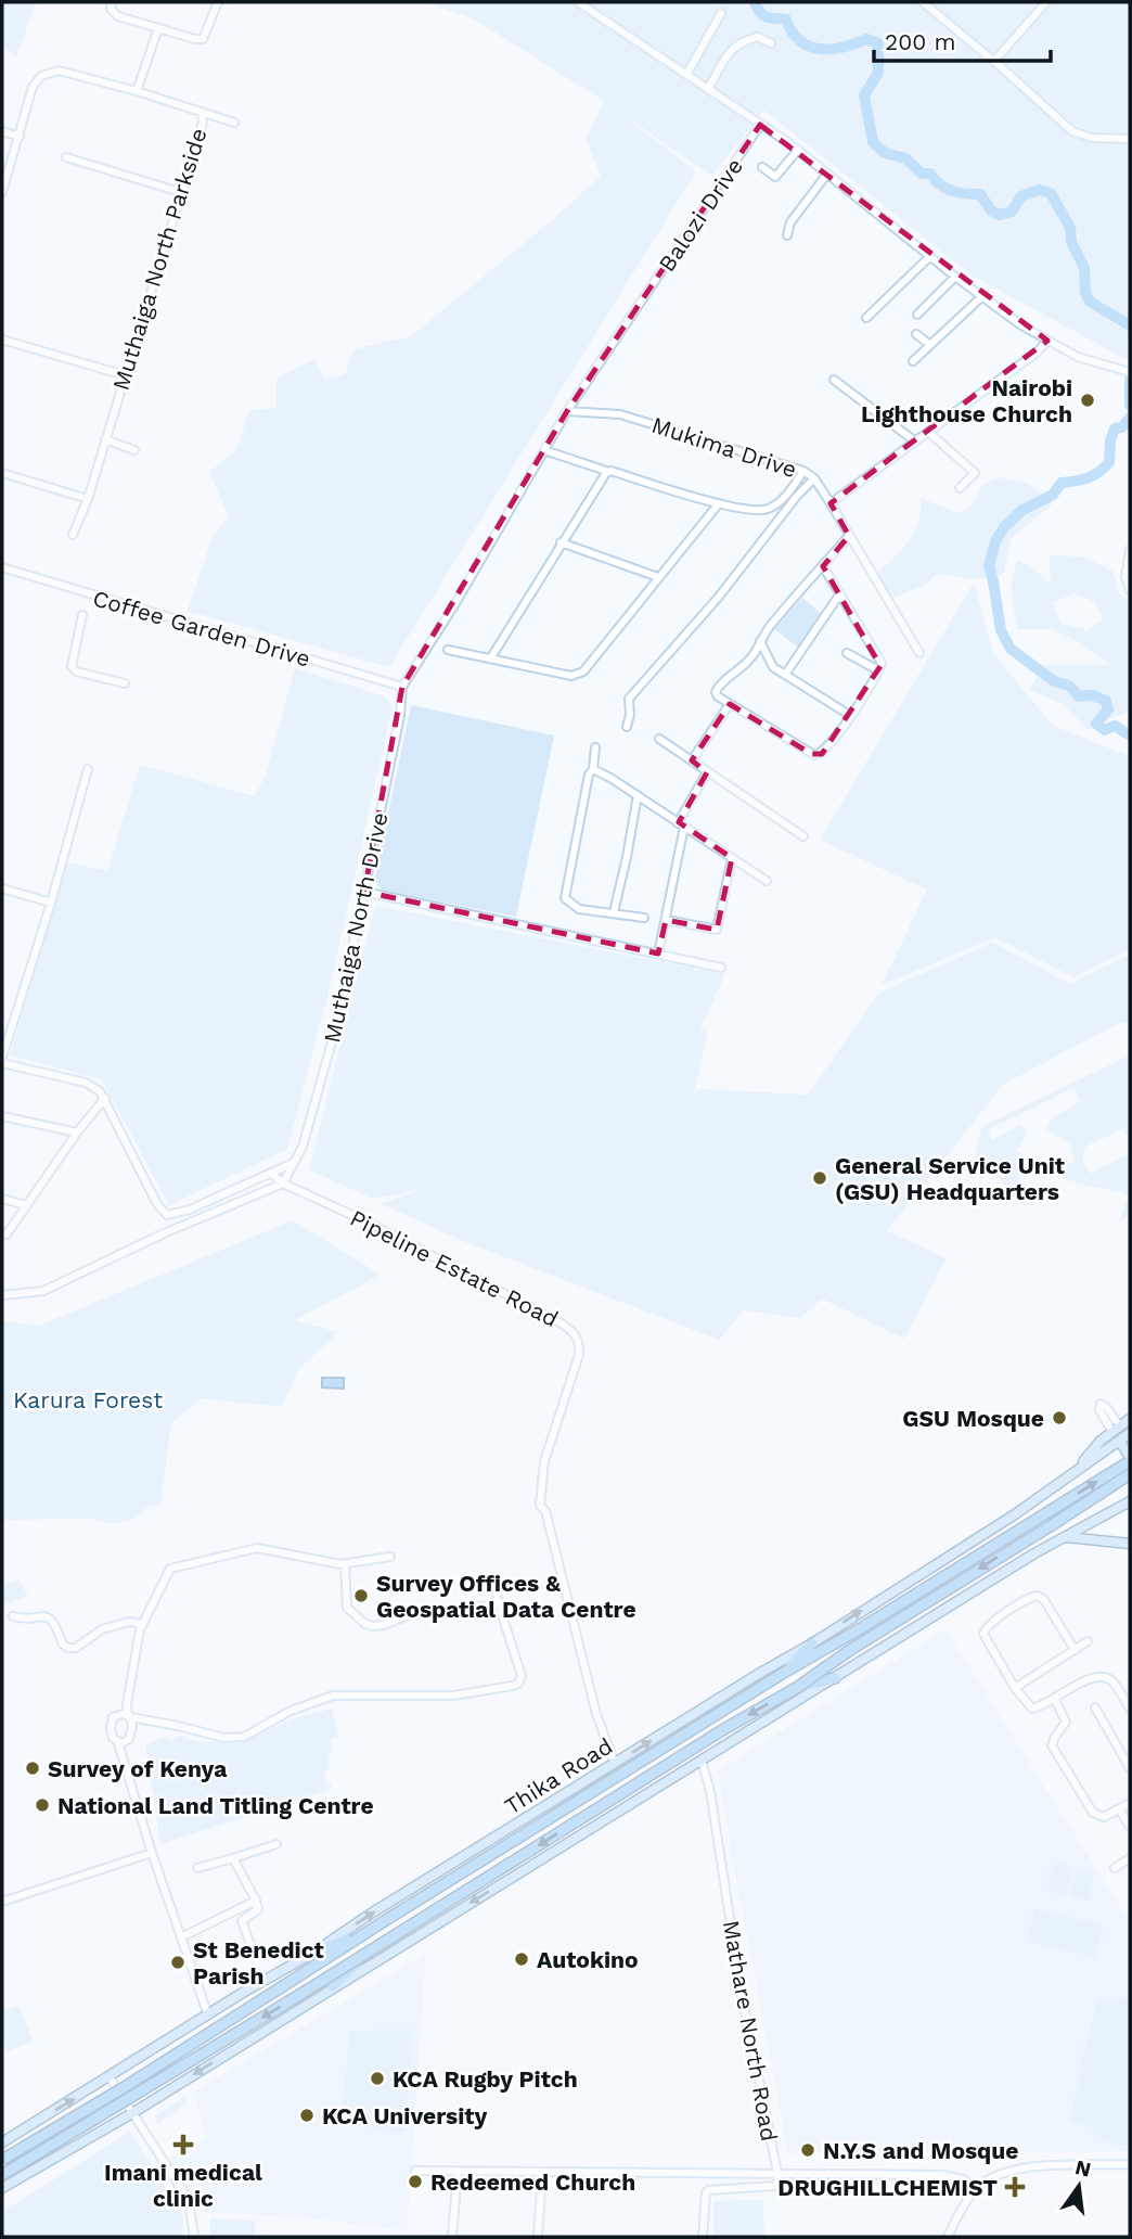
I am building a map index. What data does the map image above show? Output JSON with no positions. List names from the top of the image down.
{
  "streets": {
    "highway": ["Thika Road"],
    "street": [
      "Balozi Drive",
      "Muthaiga North Parkside",
      "Mukima Drive",
      "Coffee Garden Drive",
      "Muthaiga North Drive",
      "Pipeline Estate Road",
      "Mathare North Road"
    ]
  },
  "crossings": [
    ["Balozi Drive", "Mukima Drive"],
    ["Balozi Drive", "Coffee Garden Drive"],
    ["Balozi Drive", "Muthaiga North Drive"],
    ["Coffee Garden Drive", "Muthaiga North Drive"],
    ["Pipeline Estate Road", "Thika Road"]
  ],
  "parks": ["Karura Forest"],
  "places": {
    "other": [
      "Nairobi Lighthouse Church",
      "General Service Unit (GSU) Headquarters",
      "GSU Mosque",
      "Survey Offices & Geospatial Data Centre",
      "Survey of Kenya",
      "National Land Titling Centre",
      "Autokino",
      "St Benedict Parish",
      "KCA Rugby Pitch",
      "KCA University",
      "N.Y.S and Mosque",
      "Redeemed Church"
    ],
    "health": ["Imani medical clinic", "DRUGHILLCHEMIST"]
  },
  "scale_bar": "200 m",
  "north": "top"
}
